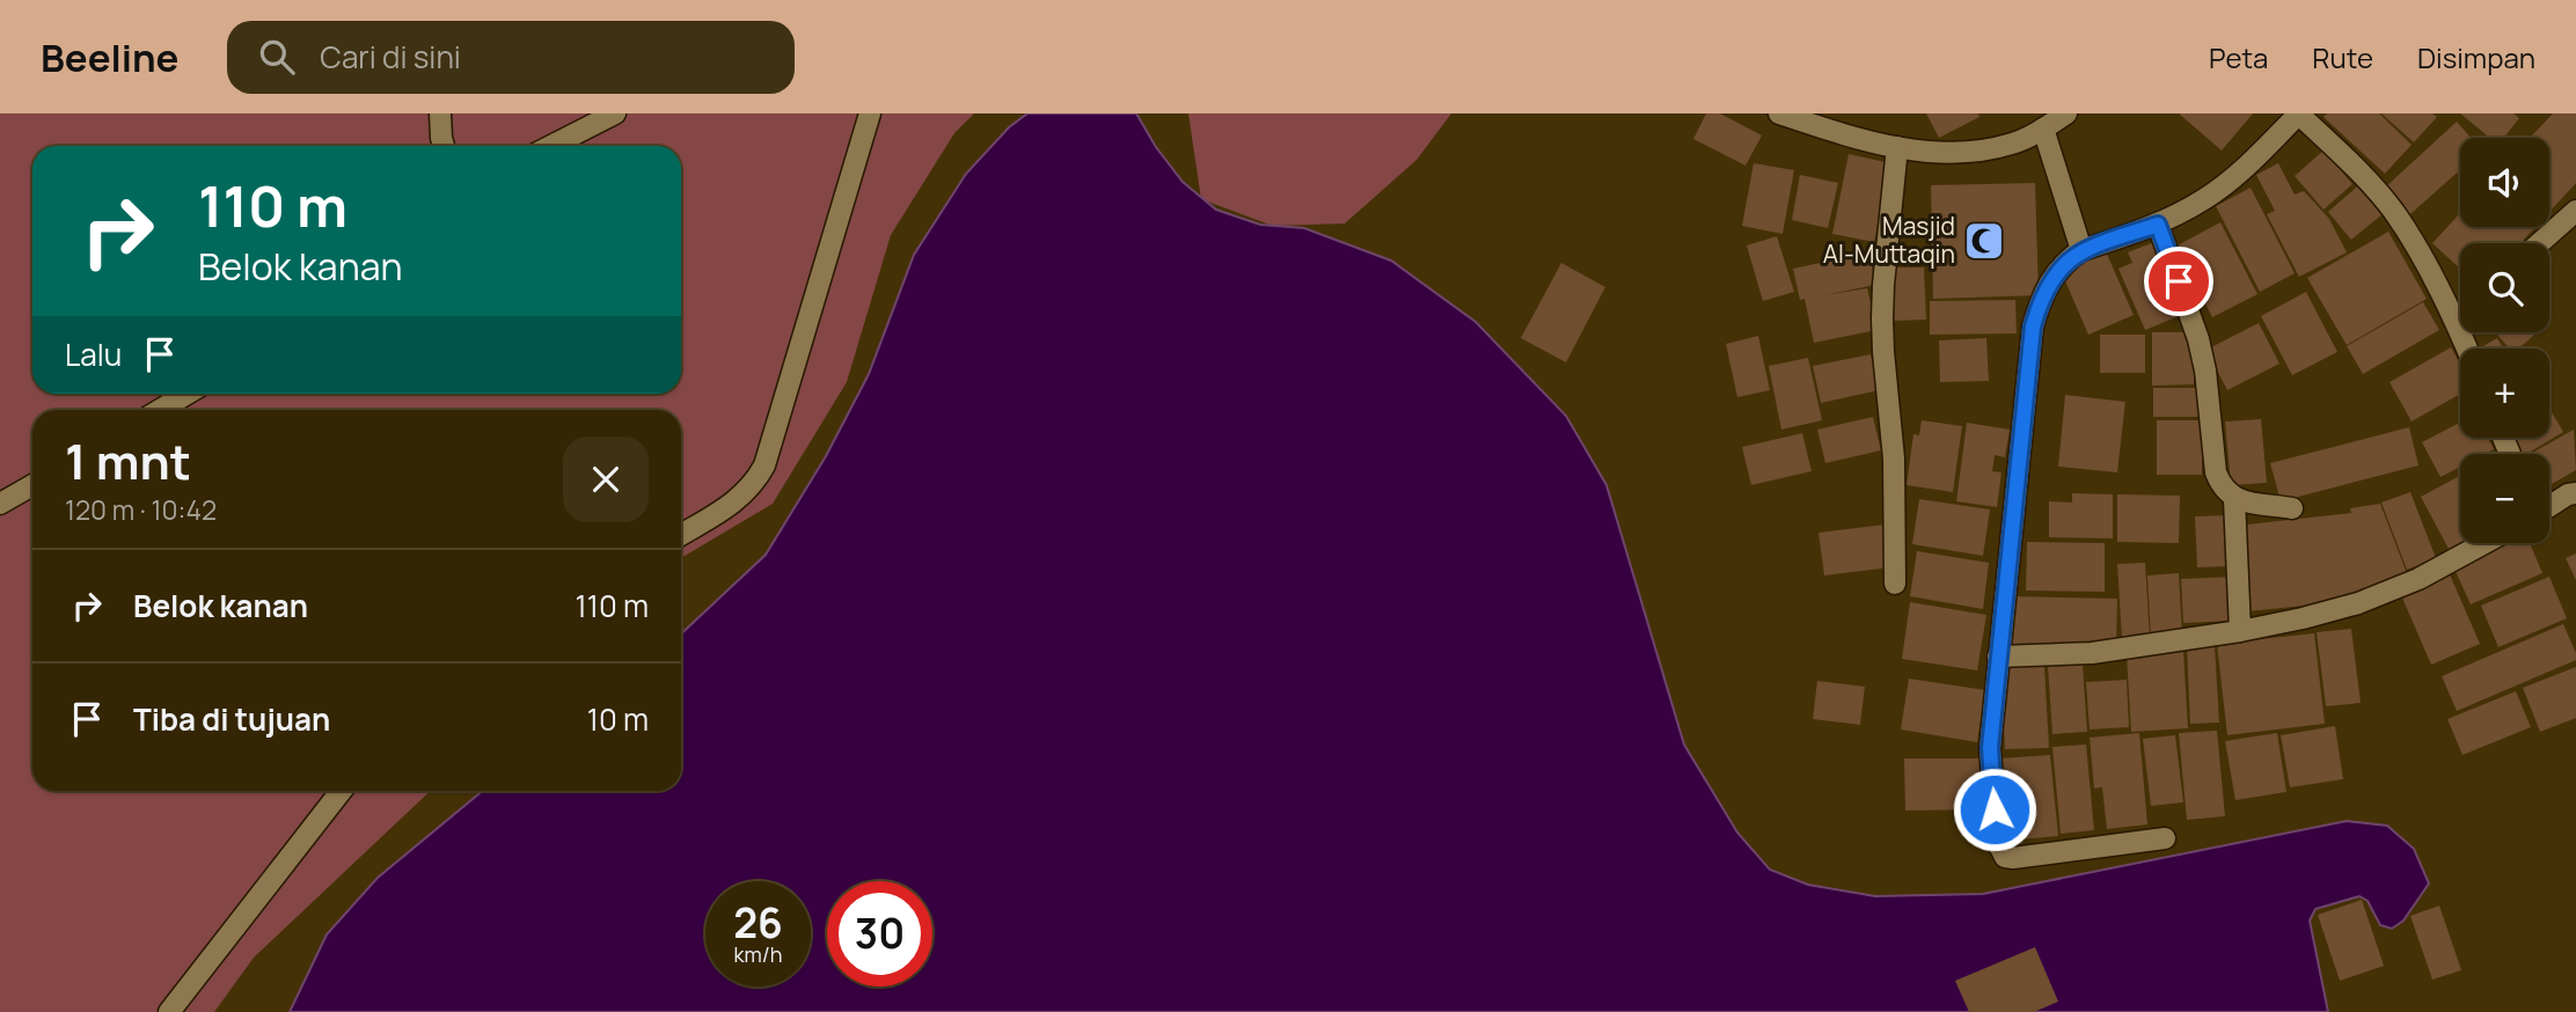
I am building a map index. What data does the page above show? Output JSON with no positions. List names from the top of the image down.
{
  "places": {
    "mosque": ["Masjid Al-Muttaqin"]
  },
  "page": {
    "header": "Beeline",
    "search": "Cari di sini",
    "nav": ["Peta", "Rute", "Disimpan"],
    "map_buttons": ["+", "−"],
    "turn": ["110 m", "Belok kanan"],
    "then": "Lalu",
    "heading": ["1 mnt", "120 m · 10:42"],
    "list": [
      {
        "name": "Belok kanan",
        "value": "110 m"
      },
      {
        "name": "Tiba di tujuan",
        "value": "10 m"
      }
    ],
    "speed": "26 km/h",
    "limit": "30"
  }
}
